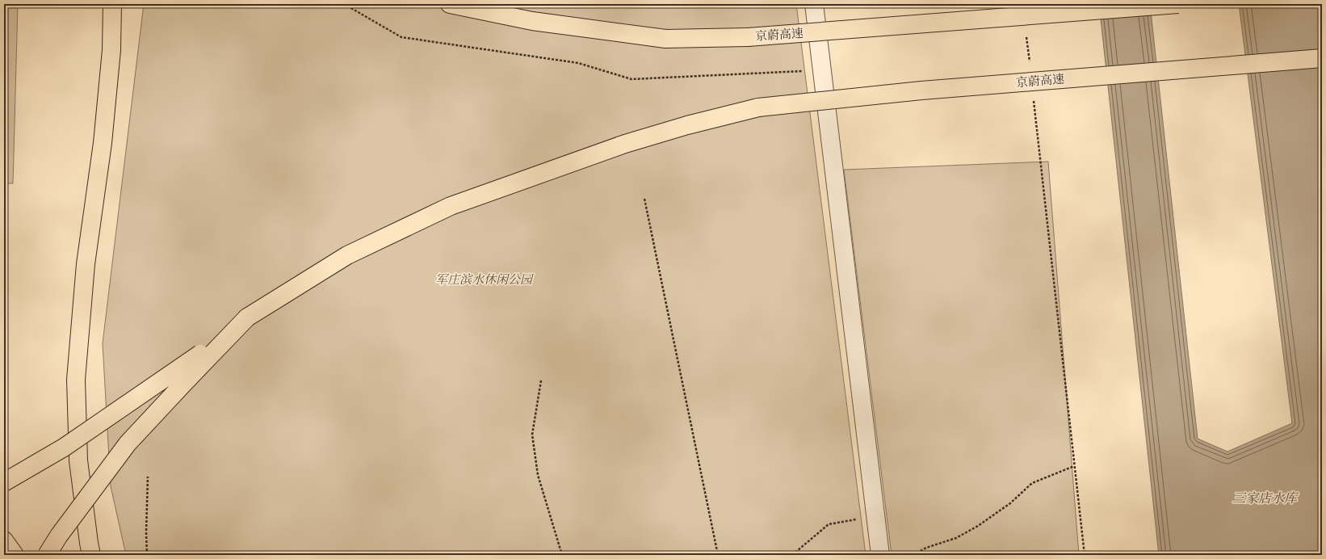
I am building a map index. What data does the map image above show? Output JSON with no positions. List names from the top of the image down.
{
  "streets": {
    "highway": ["京蔚高速"]
  },
  "water": ["三家店水库"],
  "parks": ["军庄滨水休闲公园"]
}
